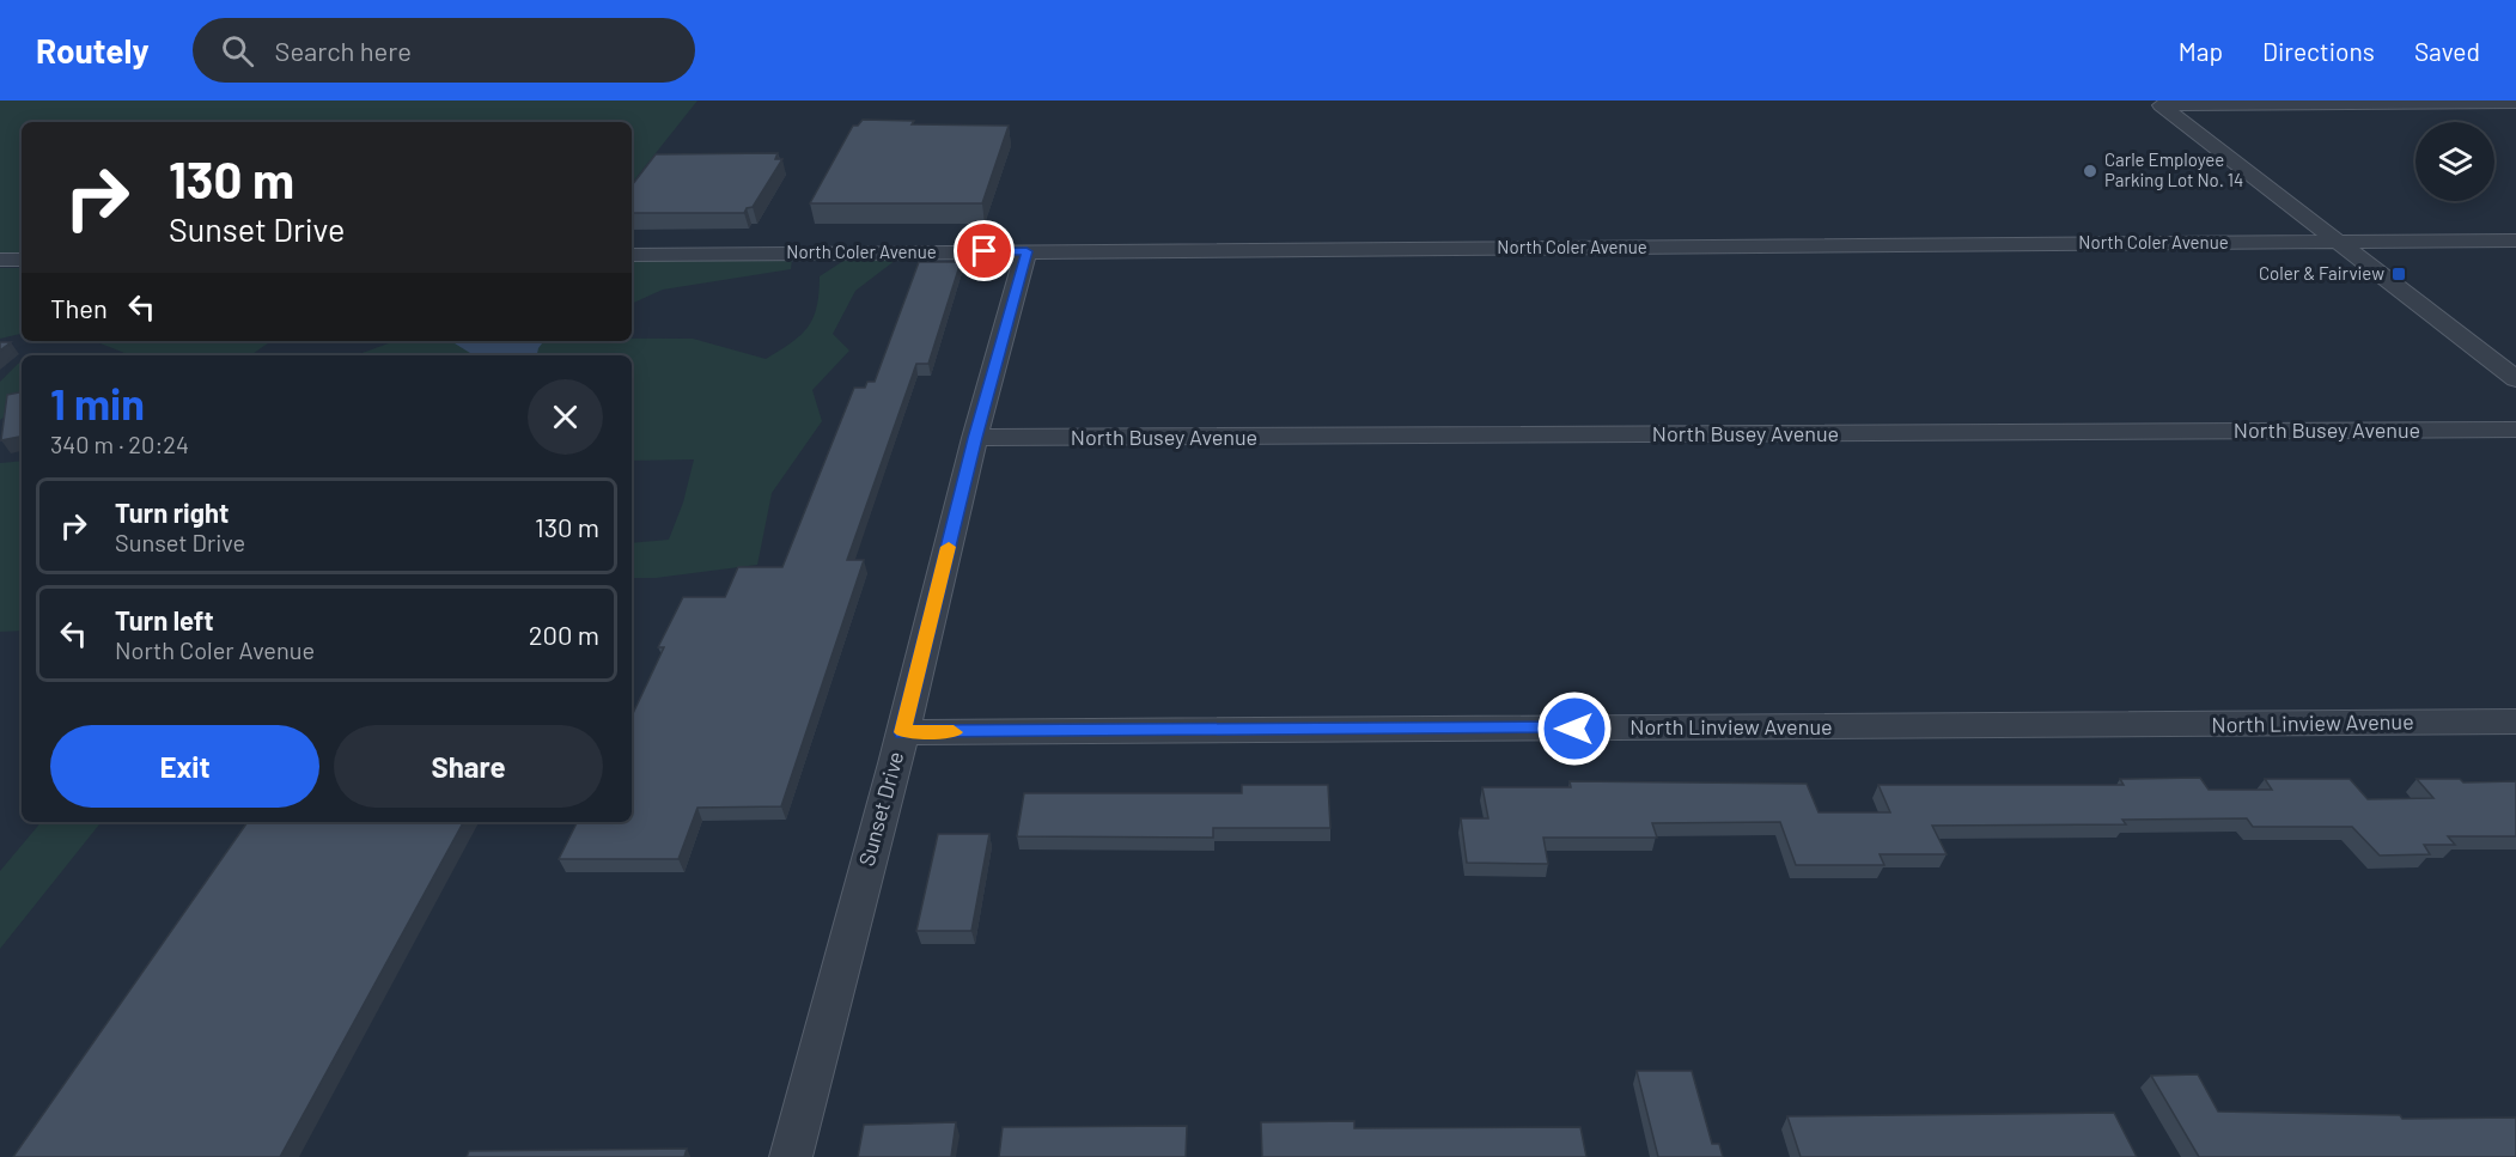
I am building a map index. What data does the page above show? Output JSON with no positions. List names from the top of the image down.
{
  "streets": {
    "street": [
      "North Coler Avenue",
      "North Busey Avenue",
      "North Linview Avenue",
      "Sunset Drive"
    ]
  },
  "crossings": [
    ["North Coler Avenue", "Sunset Drive"],
    ["North Busey Avenue", "Sunset Drive"],
    ["North Linview Avenue", "Sunset Drive"]
  ],
  "places": {
    "other": ["Carle Employee Parking Lot No. 14"],
    "transit": ["Coler & Fairview"]
  },
  "page": {
    "header": "Routely",
    "search": "Search here",
    "nav": ["Map", "Directions", "Saved"],
    "turn": ["130 m", "Sunset Drive"],
    "then": "Then",
    "heading": ["1 min", "340 m · 20:24"],
    "list": [
      {
        "name": "Turn right",
        "note": "Sunset Drive",
        "value": "130 m"
      },
      {
        "name": "Turn left",
        "note": "North Coler Avenue",
        "value": "200 m"
      }
    ],
    "buttons": ["Exit", "Share"]
  }
}
